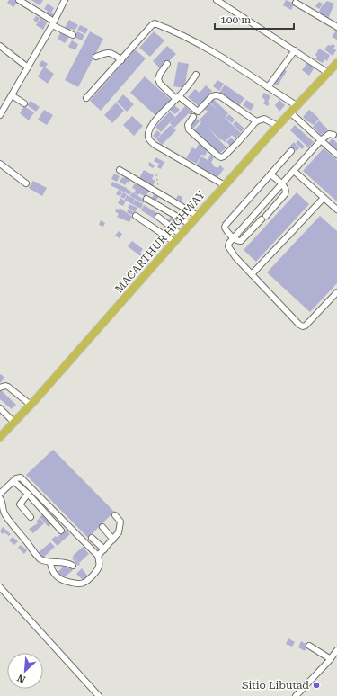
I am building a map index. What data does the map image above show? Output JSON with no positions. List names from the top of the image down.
{
  "streets": {
    "highway": ["MACARTHUR HIGHWAY"]
  },
  "places": ["Sitio Libutad"],
  "scale_bar": "100 m",
  "north": "bottom left"
}
